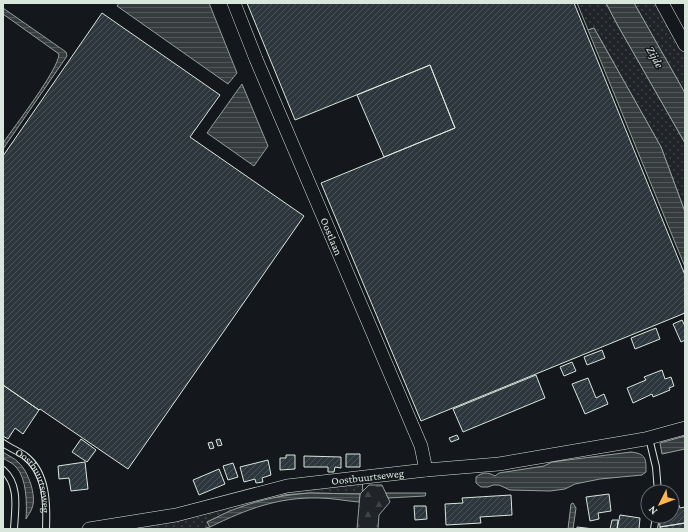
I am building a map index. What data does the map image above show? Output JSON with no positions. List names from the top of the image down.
{
  "streets": {
    "street": ["Oostlaan", "Oostbuurtseweg"]
  },
  "crossings": [
    ["Oostlaan", "Oostbuurtseweg"]
  ],
  "water": ["Zijde"],
  "north": "bottom left"
}
